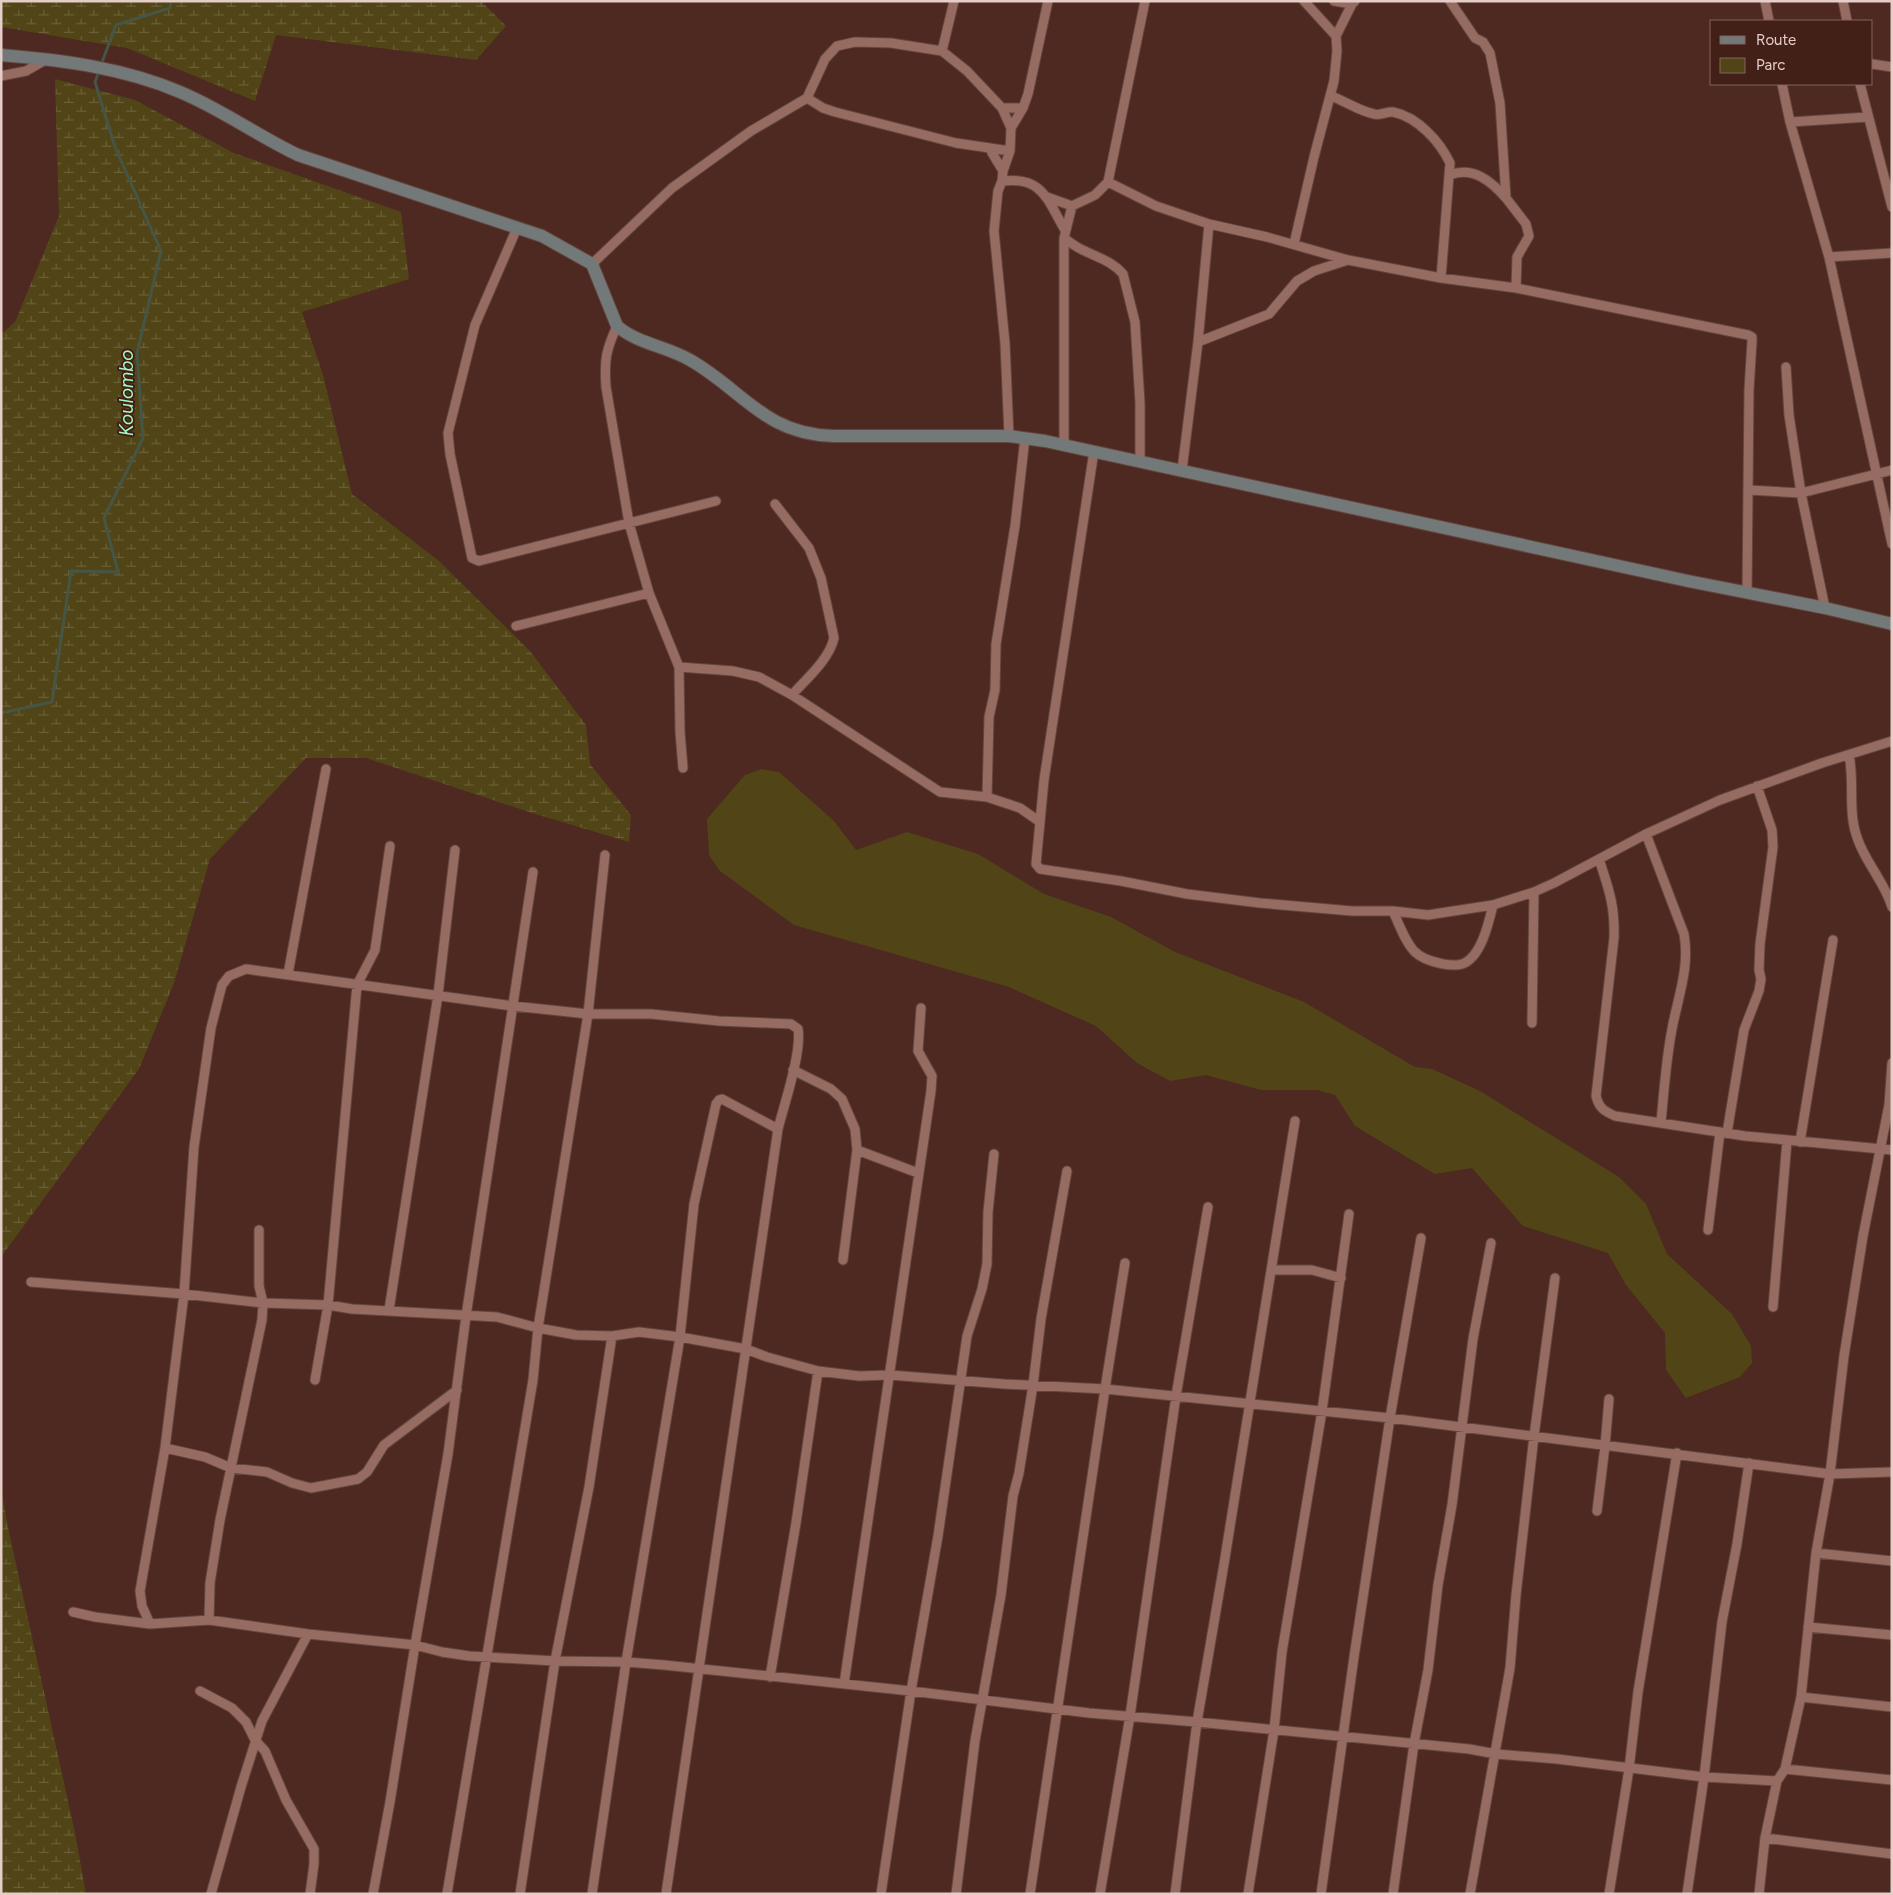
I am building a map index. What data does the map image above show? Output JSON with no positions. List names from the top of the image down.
{
  "water": ["Koulombo"],
  "legend": ["Route", "Parc"]
}
